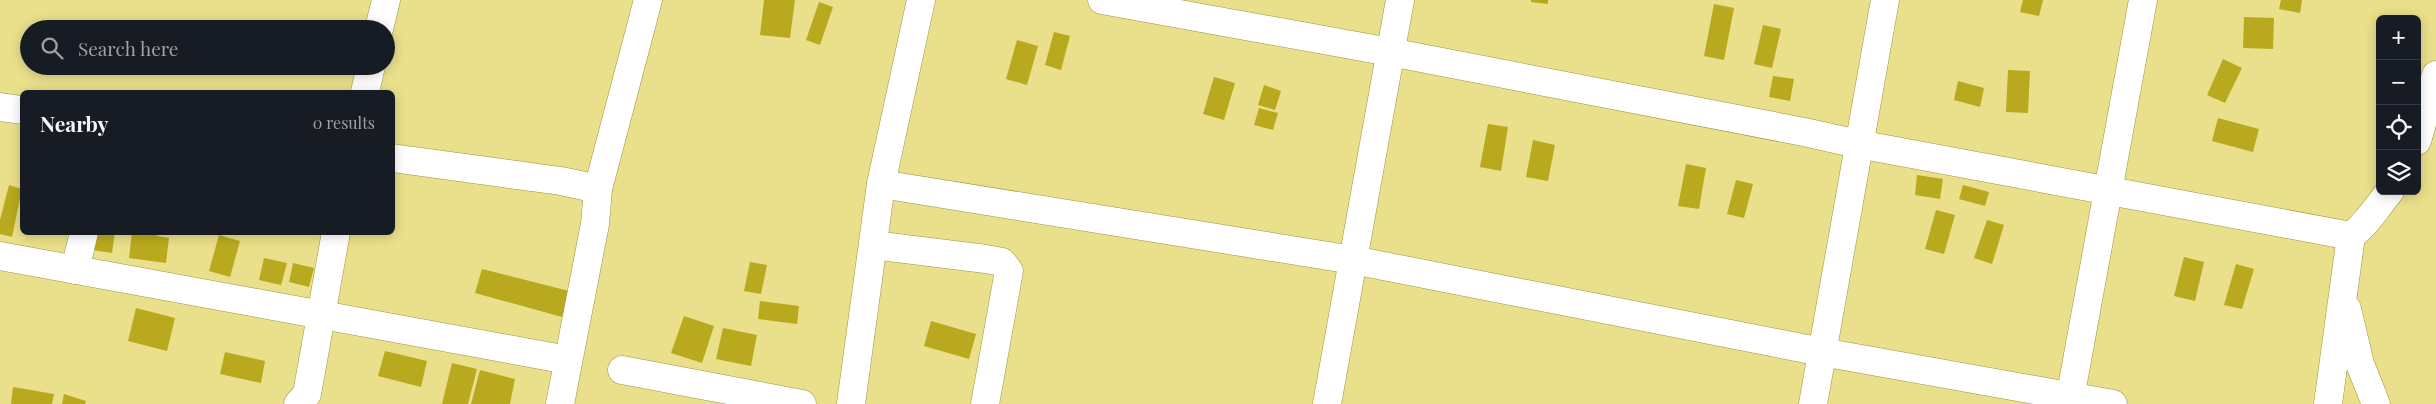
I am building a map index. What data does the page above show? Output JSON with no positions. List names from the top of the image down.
{
  "page": {
    "map_buttons": ["+", "−"],
    "search": "Search here",
    "heading": ["Nearby", "0 results"]
  }
}
